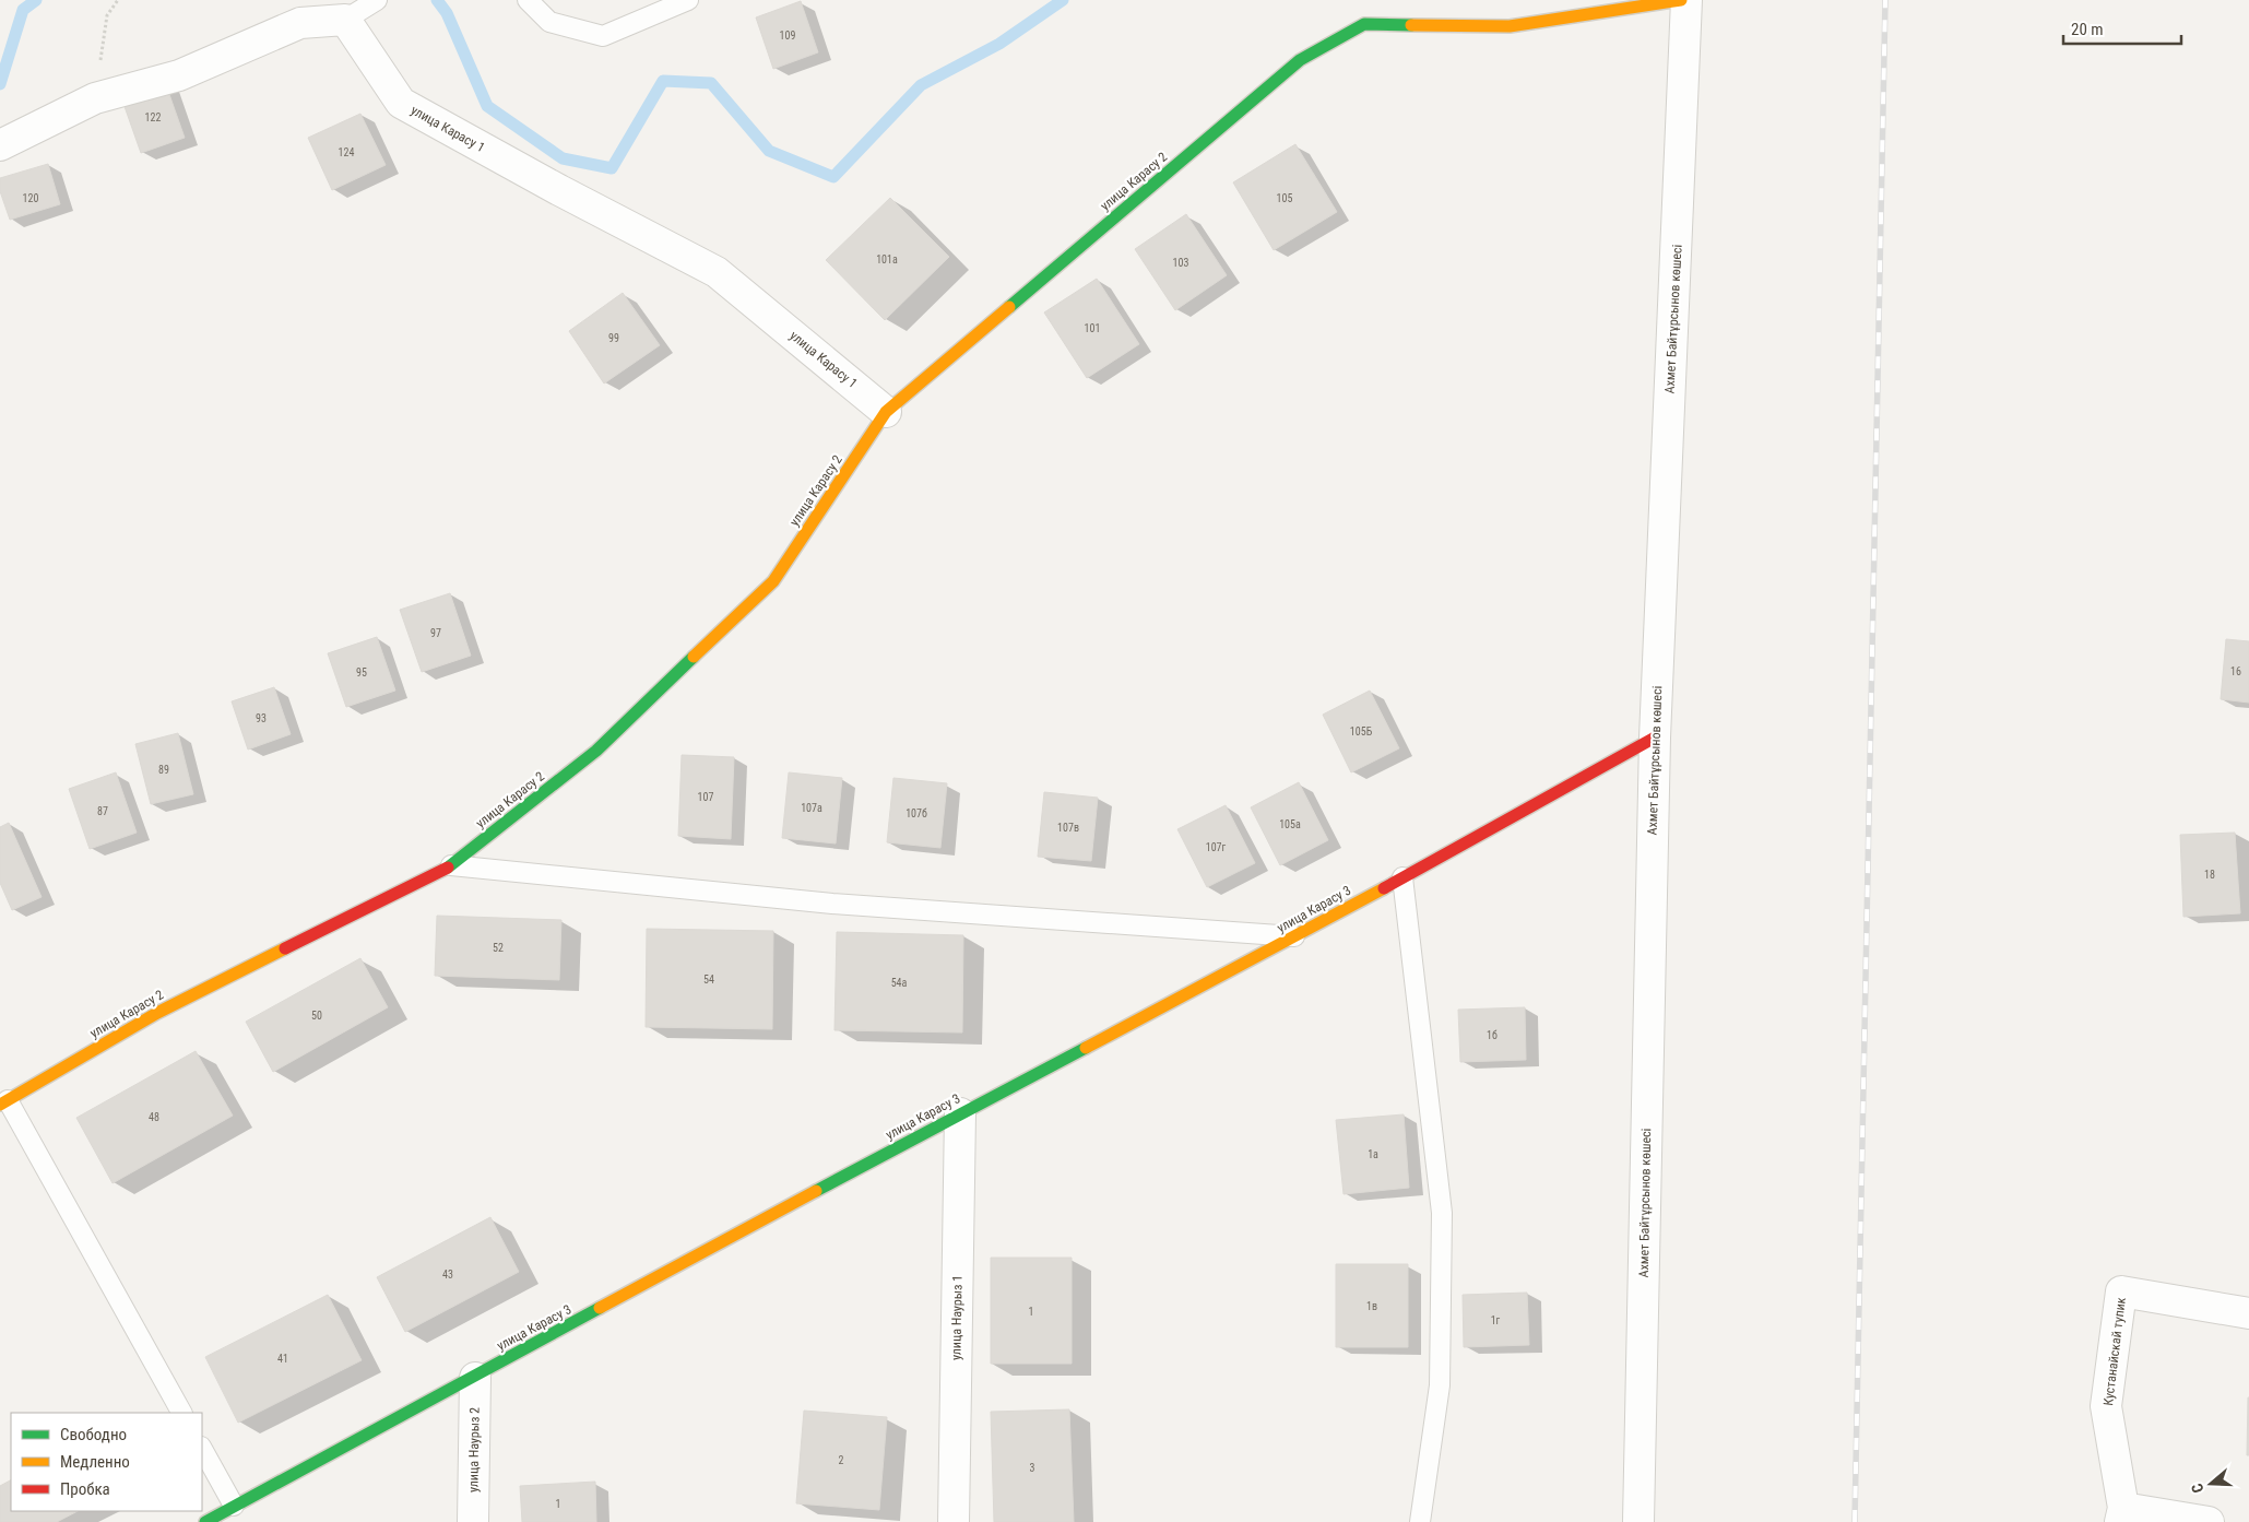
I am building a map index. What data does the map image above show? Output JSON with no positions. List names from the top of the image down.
{
  "streets": {
    "street": [
      "улица Карасу 1",
      "улица Карасу 2",
      "Ахмет Байтұрсынов көшесі",
      "улица Карасу 3",
      "улица Наурыз 1",
      "Кустанайскай тупик",
      "улица Наурыз 2"
    ]
  },
  "crossings": [
    ["улица Карасу 1", "улица Карасу 2"],
    ["Ахмет Байтұрсынов көшесі", "улица Карасу 3"],
    ["улица Карасу 3", "улица Наурыз 1"],
    ["улица Карасу 3", "улица Наурыз 2"]
  ],
  "house_numbers": [
    "109",
    "122",
    "124",
    "120",
    "105",
    "101а",
    "103",
    "101",
    "99",
    "97",
    "16",
    "95",
    "93",
    "105Б",
    "89",
    "107",
    "107а",
    "87",
    "107б",
    "105а",
    "107в",
    "107г",
    "18",
    "52",
    "54",
    "54а",
    "50",
    "1б",
    "48",
    "1а",
    "43",
    "1в",
    "1",
    "1г",
    "41",
    "2",
    "3",
    "1"
  ],
  "legend": ["Свободно", "Медленно", "Пробка"],
  "scale_bar": "20 m",
  "north": "left"
}
